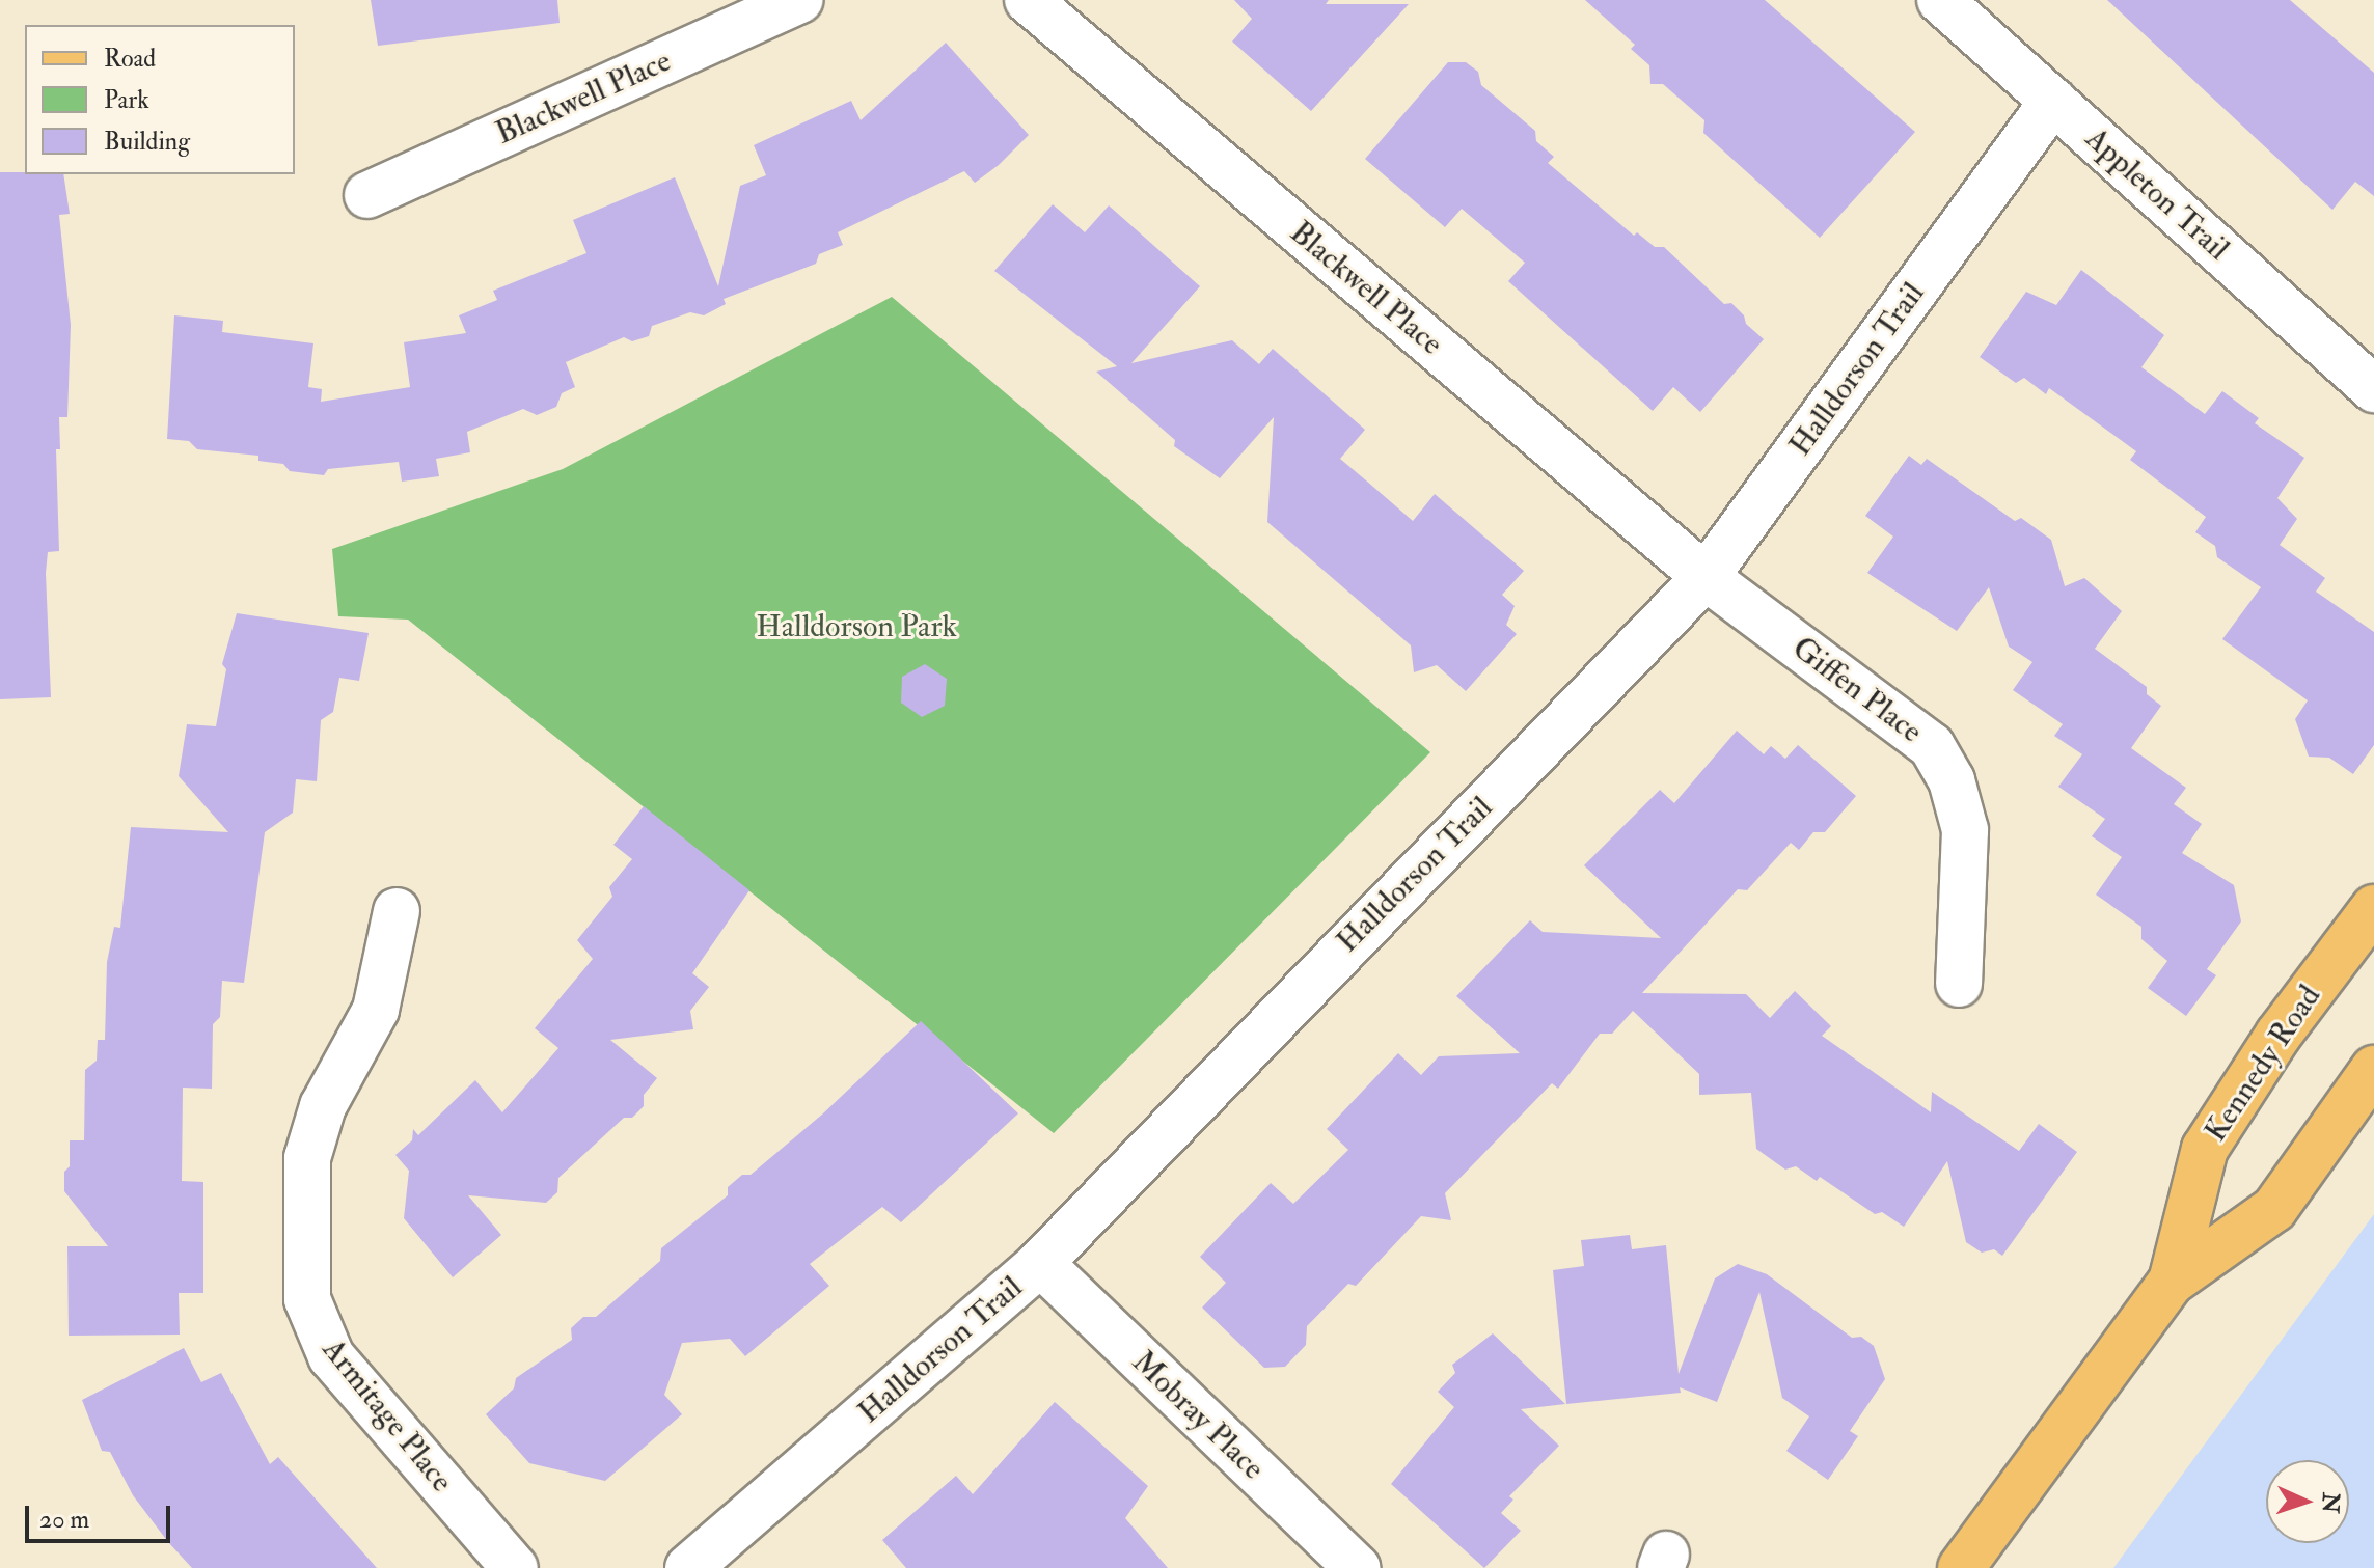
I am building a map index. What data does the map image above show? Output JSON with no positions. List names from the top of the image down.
{
  "streets": {
    "main road": ["Kennedy Road"],
    "street": [
      "Blackwell Place",
      "Appleton Trail",
      "Halldorson Trail",
      "Giffen Place",
      "Armitage Place",
      "Mobray Place"
    ]
  },
  "crossings": [
    ["Blackwell Place", "Halldorson Trail"],
    ["Blackwell Place", "Giffen Place"],
    ["Appleton Trail", "Halldorson Trail"],
    ["Halldorson Trail", "Giffen Place"],
    ["Halldorson Trail", "Mobray Place"]
  ],
  "parks": ["Halldorson Park"],
  "legend": ["Road", "Park", "Building"],
  "scale_bar": "20 m",
  "north": "right"
}
